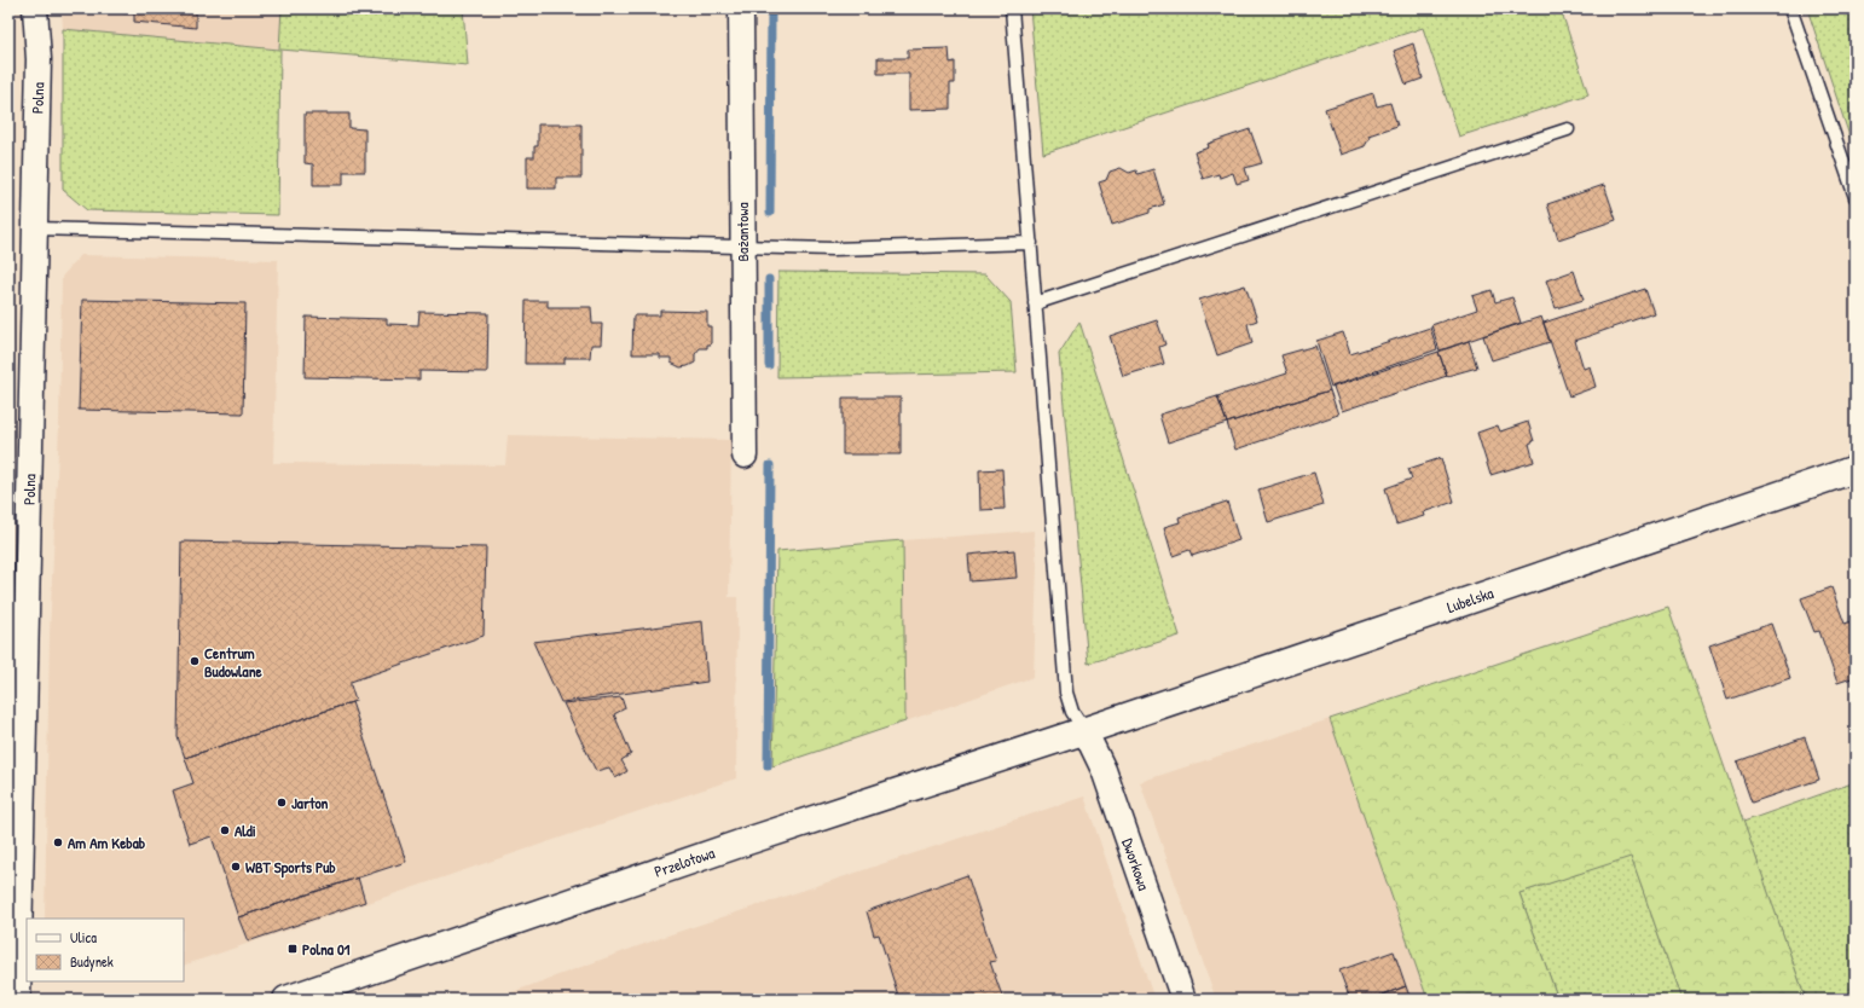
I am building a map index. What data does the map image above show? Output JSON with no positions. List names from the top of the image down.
{
  "streets": {
    "street": [
      "Polna",
      "Bażantowa",
      "Lubelska",
      "Przelotowa",
      "Dworkowa"
    ]
  },
  "crossings": [
    ["Lubelska", "Przelotowa"],
    ["Lubelska", "Dworkowa"],
    ["Przelotowa", "Dworkowa"]
  ],
  "places": {
    "other": [
      "Centrum Budowlane",
      "Jarton",
      "Aldi",
      "Am Am Kebab",
      "WBT Sports Pub"
    ],
    "transit": ["Polna 01"]
  },
  "legend": ["Ulica", "Budynek"]
}
